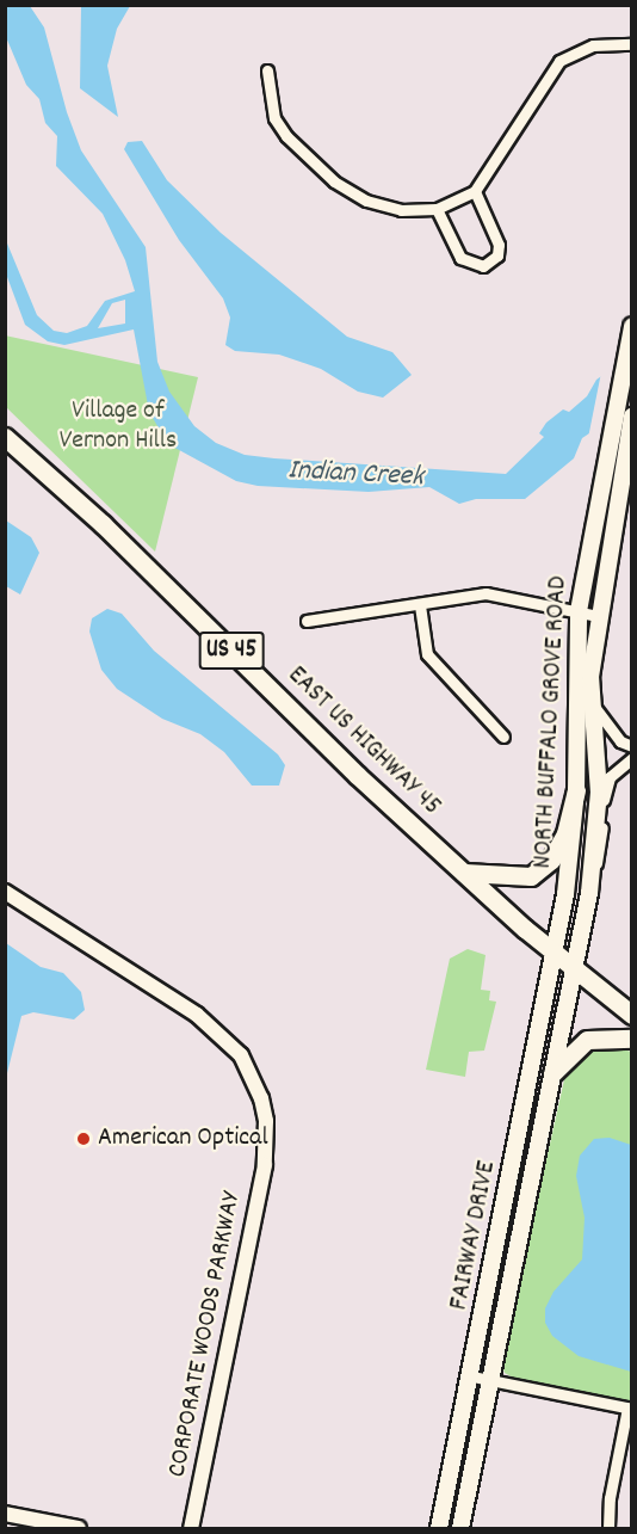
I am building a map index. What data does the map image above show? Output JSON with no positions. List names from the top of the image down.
{
  "streets": {
    "main road": [
      "US 45",
      "NORTH BUFFALO GROVE ROAD",
      "EAST US HIGHWAY 45",
      "FAIRWAY DRIVE"
    ],
    "street": ["CORPORATE WOODS PARKWAY"]
  },
  "crossings": [
    ["NORTH BUFFALO GROVE ROAD", "EAST US HIGHWAY 45"],
    ["NORTH BUFFALO GROVE ROAD", "FAIRWAY DRIVE"],
    ["EAST US HIGHWAY 45", "FAIRWAY DRIVE"]
  ],
  "water": ["Indian Creek"],
  "parks": ["Village of Vernon Hills"],
  "places": ["American Optical"]
}
